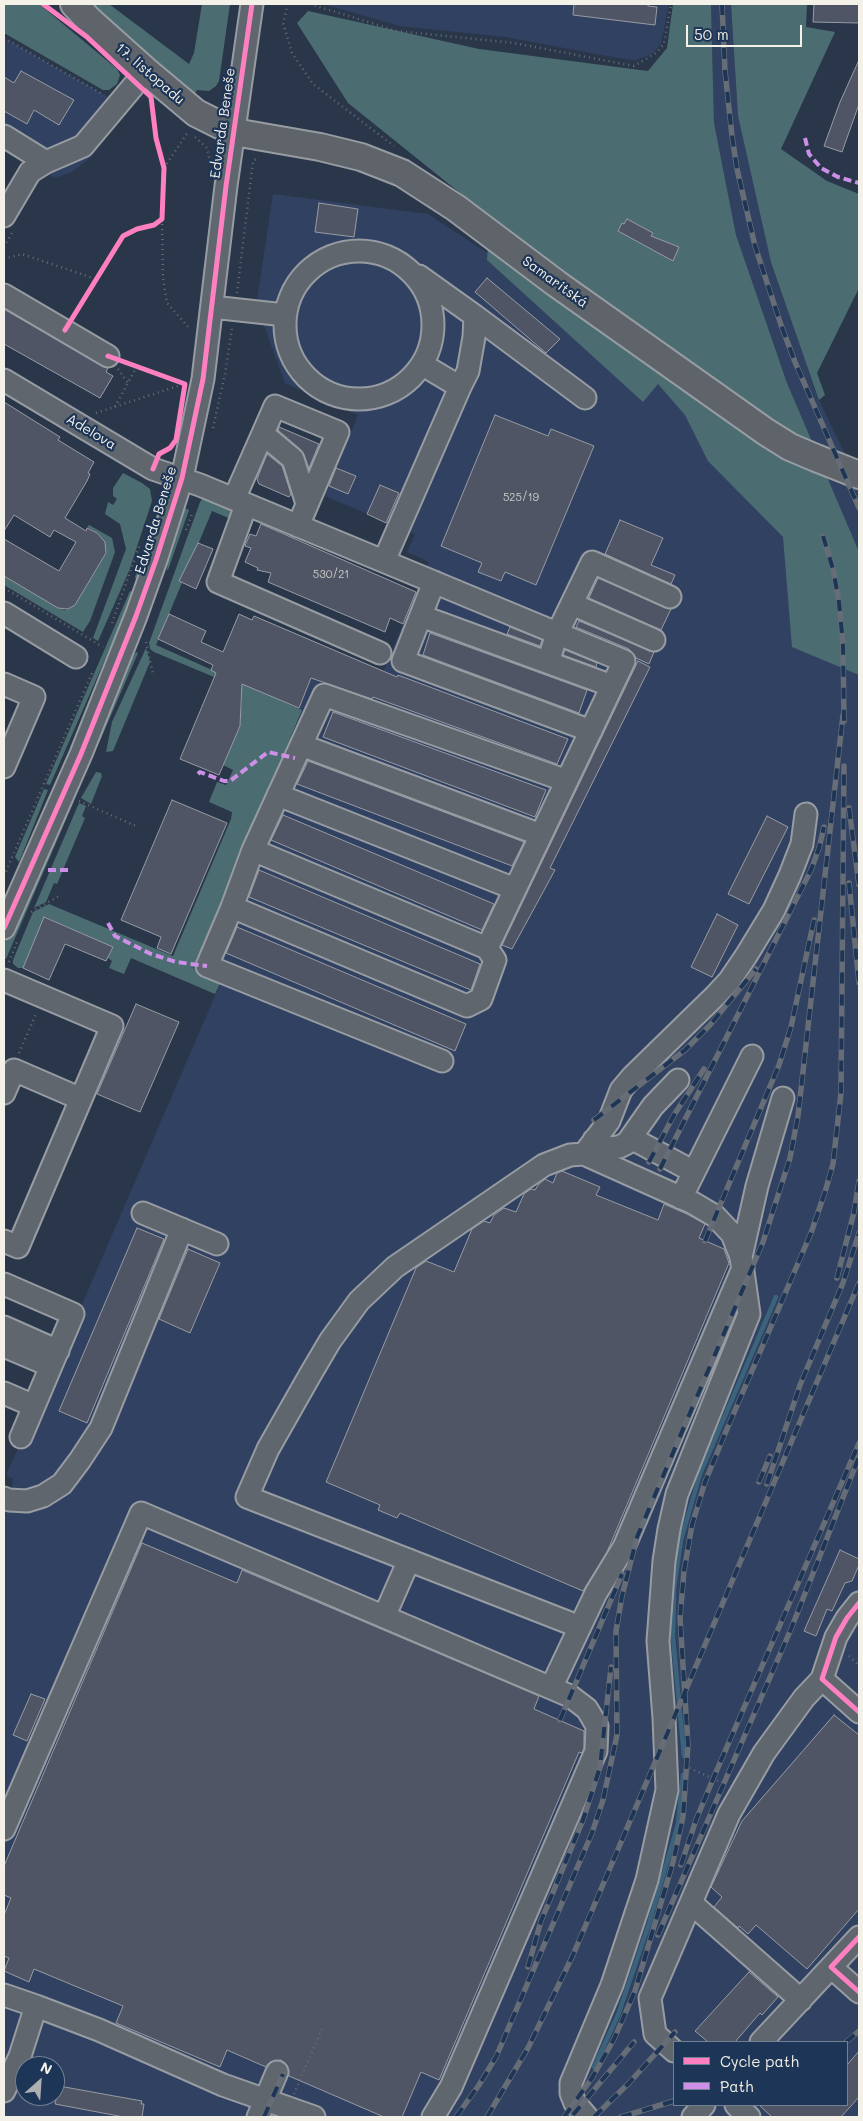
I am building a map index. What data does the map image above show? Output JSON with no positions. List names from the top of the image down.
{
  "streets": {
    "main road": ["17. listopadu", "Samaritská"],
    "street": ["Edvarda Beneše", "Adelova"]
  },
  "crossings": [
    ["17. listopadu", "Edvarda Beneše"],
    ["17. listopadu", "Samaritská"],
    ["Edvarda Beneše", "Samaritská"],
    ["Edvarda Beneše", "Adelova"]
  ],
  "house_numbers": ["525/19", "530/21"],
  "legend": ["Cycle path", "Path"],
  "scale_bar": "50 m",
  "north": "top right"
}
